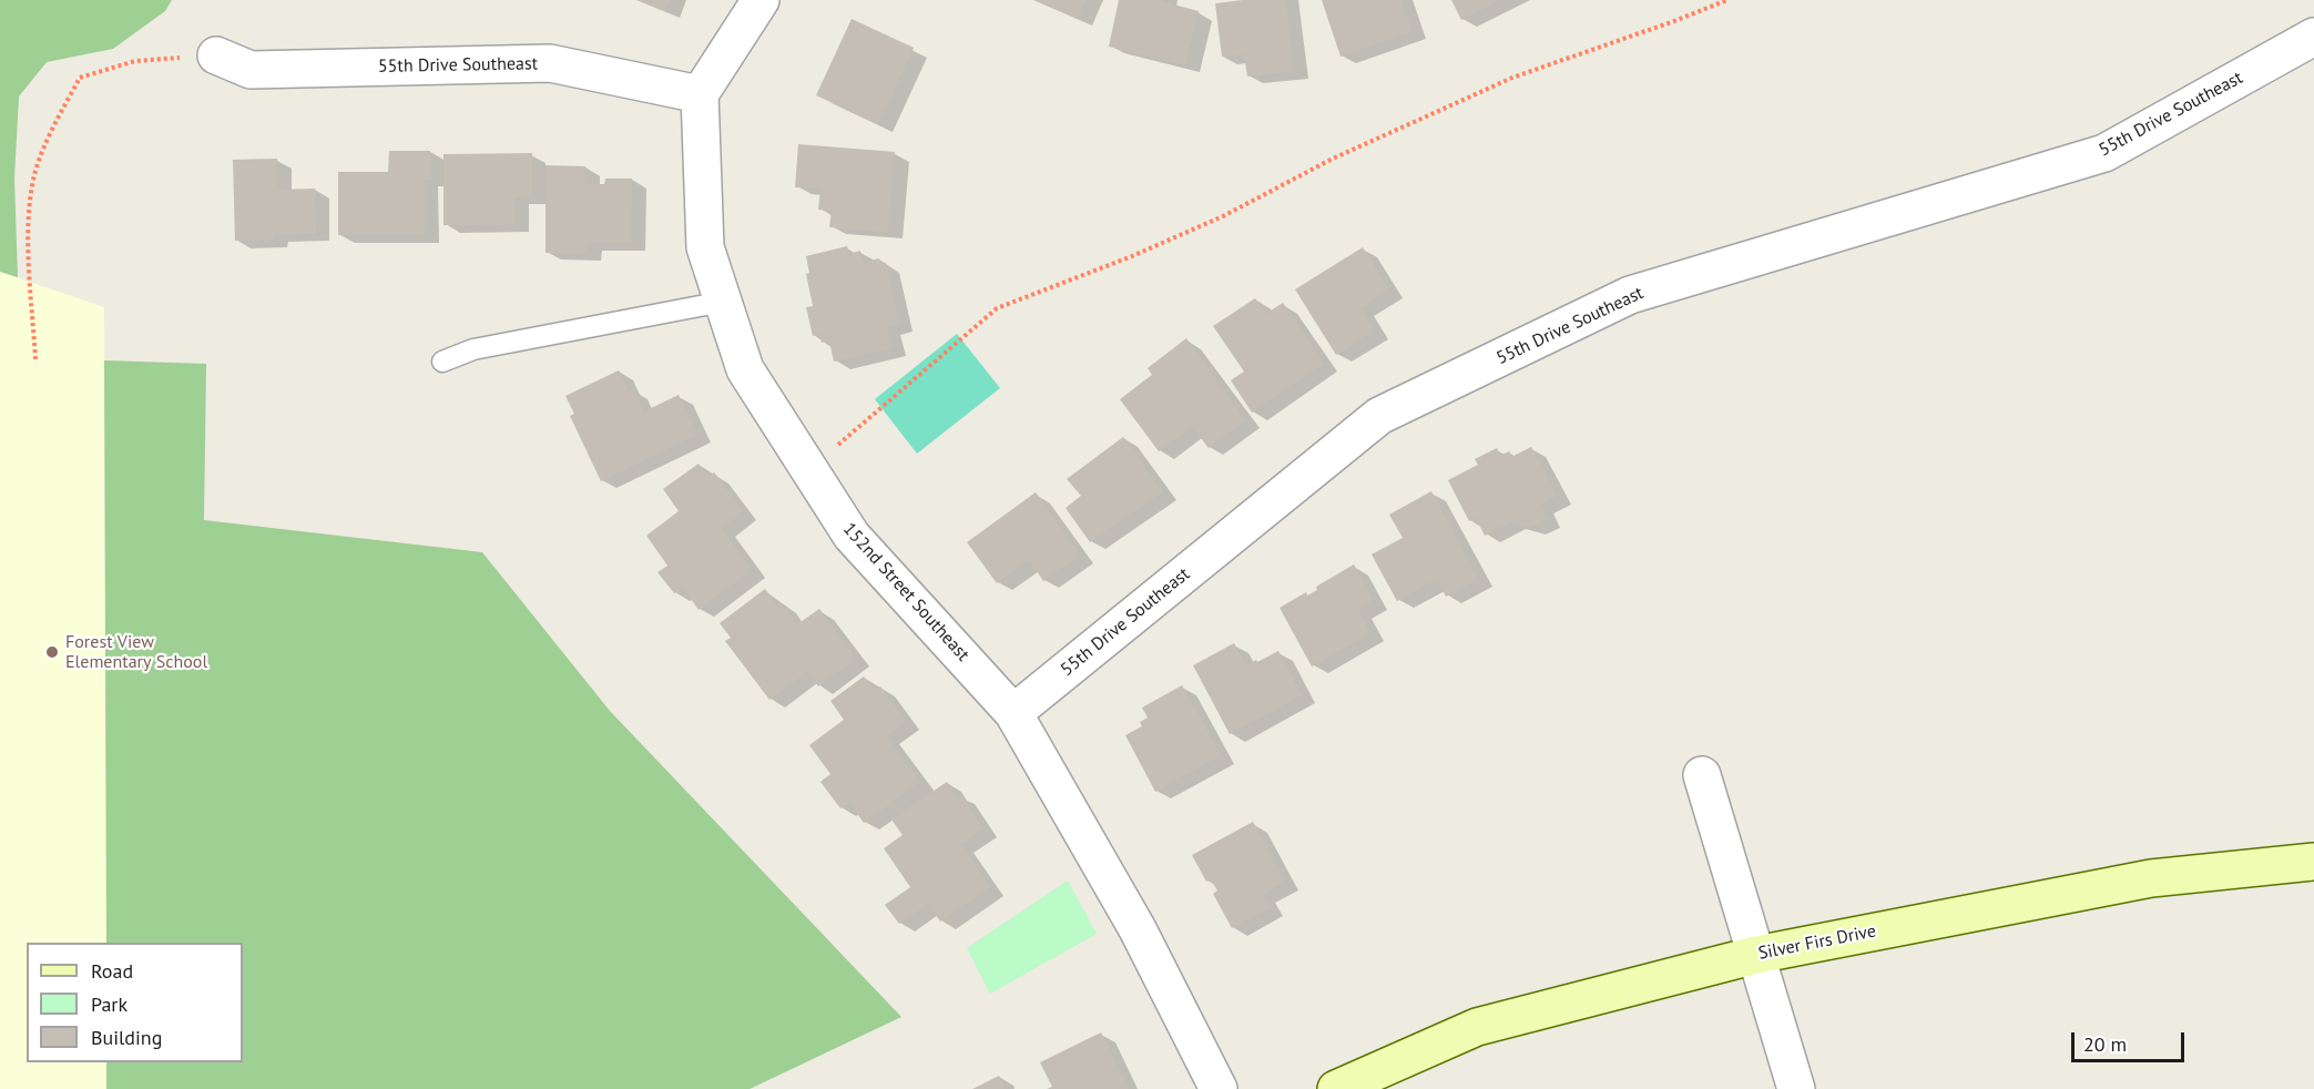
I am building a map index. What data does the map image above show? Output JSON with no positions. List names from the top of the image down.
{
  "streets": {
    "street": ["55th Drive Southeast", "152nd Street Southeast", "Silver Firs Drive"]
  },
  "crossings": [
    ["55th Drive Southeast", "152nd Street Southeast"]
  ],
  "places": ["Forest View Elementary School"],
  "legend": ["Road", "Park", "Building"],
  "scale_bar": "20 m"
}
